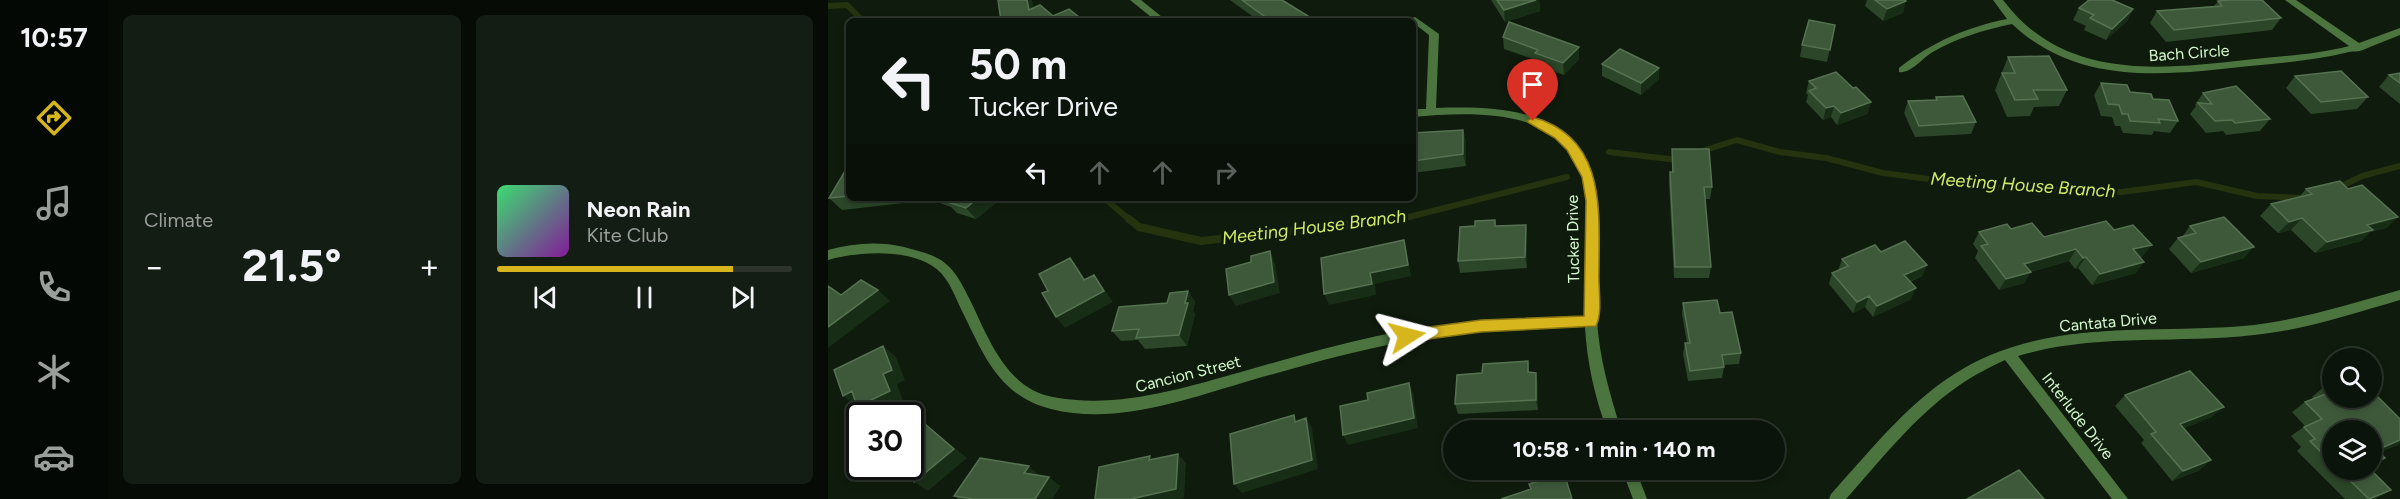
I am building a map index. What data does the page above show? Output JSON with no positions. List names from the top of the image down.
{
  "streets": {
    "street": [
      "Bach Circle",
      "Tucker Drive",
      "Cantata Drive",
      "Cancion Street",
      "Interlude Drive"
    ]
  },
  "crossings": [
    ["Tucker Drive", "Cancion Street"],
    ["Cantata Drive", "Interlude Drive"]
  ],
  "water": ["Meeting House Branch"],
  "page": {
    "tabs": "10:57",
    "tile": "Climate",
    "turn": ["50 m", "Tucker Drive"],
    "song": ["Neon Rain", "Kite Club"],
    "heat": ["−", "21.5°", "+"],
    "limit": "30",
    "trip": "10:58 · 1 min · 140 m"
  }
}
